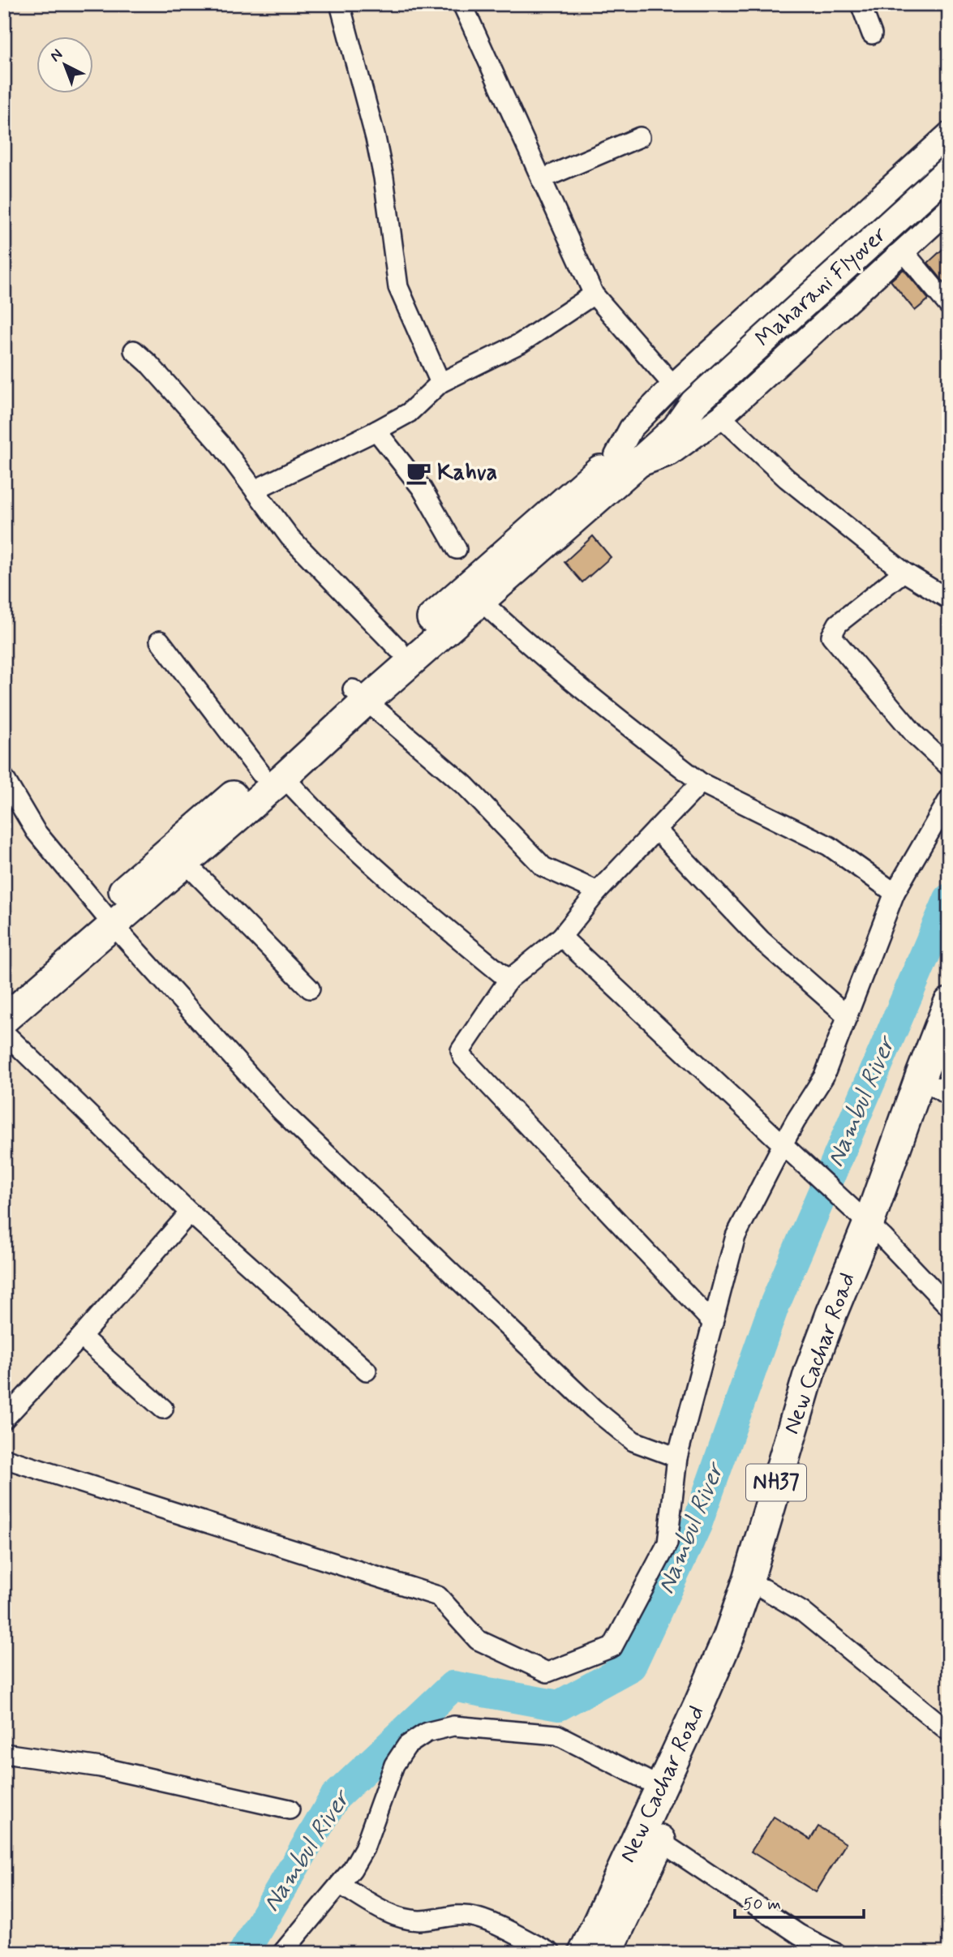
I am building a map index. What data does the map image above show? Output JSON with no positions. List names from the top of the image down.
{
  "streets": {
    "highway": ["New Cachar Road", "NH37"],
    "main road": ["Maharani Flyover"]
  },
  "water": ["Nambul River"],
  "places": {
    "cafe": ["Kahva"]
  },
  "scale_bar": "50 m",
  "north": "top left"
}
